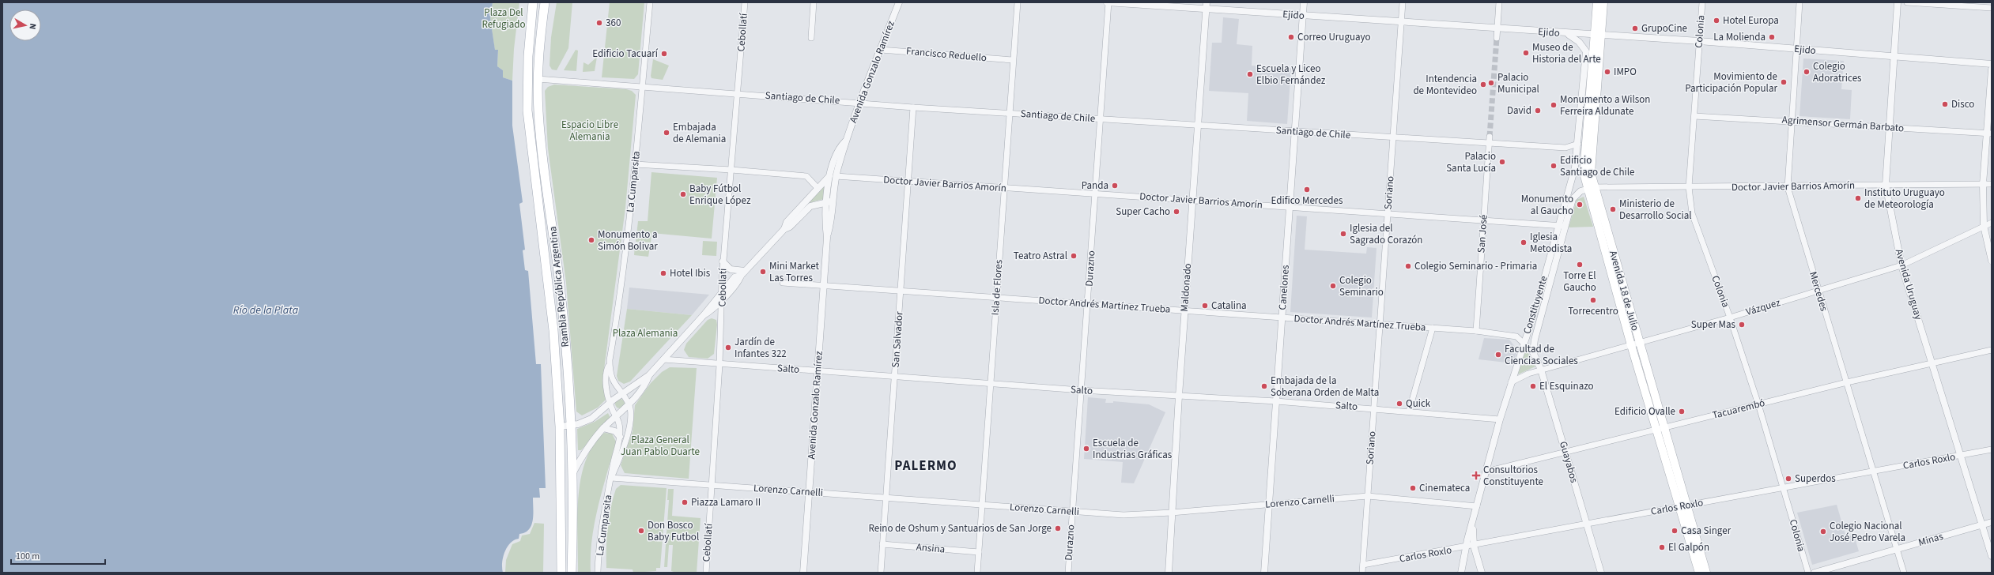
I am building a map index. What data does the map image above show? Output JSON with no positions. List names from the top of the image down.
{
  "streets": {
    "main road": ["Rambla República Argentina", "Avenida 18 de Julio"],
    "street": [
      "Ejido",
      "Colonia",
      "Cebollatí",
      "Francisco Reduello",
      "Avenida Gonzalo Ramírez",
      "Santiago de Chile",
      "Agrimensor Germán Barbato",
      "La Cumparsita",
      "Doctor Javier Barrios Amorín",
      "Soriano",
      "San José",
      "Durazno",
      "Avenida Uruguay",
      "Isla de Flores",
      "Maldonado",
      "Canelones",
      "Mercedes",
      "Doctor Andrés Martínez Trueba",
      "Constituyente",
      "Vázquez",
      "San Salvador",
      "Salto",
      "Tacuarembó",
      "Carlos Roxlo",
      "Guayabos",
      "Lorenzo Carnelli",
      "Minas",
      "Ansina"
    ]
  },
  "crossings": [
    ["Ejido", "Colonia"],
    ["Ejido", "Soriano"],
    ["Ejido", "Durazno"],
    ["Ejido", "Avenida Uruguay"],
    ["Ejido", "Maldonado"],
    ["Ejido", "Canelones"],
    ["Ejido", "Avenida 18 de Julio"],
    ["Ejido", "Mercedes"],
    ["Colonia", "Agrimensor Germán Barbato"],
    ["Colonia", "Doctor Javier Barrios Amorín"],
    ["Colonia", "Vázquez"],
    ["Colonia", "Tacuarembó"],
    ["Colonia", "Carlos Roxlo"],
    ["Cebollatí", "Santiago de Chile"],
    ["Cebollatí", "Salto"],
    ["Cebollatí", "Lorenzo Carnelli"],
    ["Francisco Reduello", "Avenida Gonzalo Ramírez"],
    ["Francisco Reduello", "Isla de Flores"],
    ["Avenida Gonzalo Ramírez", "Santiago de Chile"],
    ["Avenida Gonzalo Ramírez", "Doctor Javier Barrios Amorín"],
    ["Avenida Gonzalo Ramírez", "Doctor Andrés Martínez Trueba"],
    ["Avenida Gonzalo Ramírez", "Salto"],
    ["Avenida Gonzalo Ramírez", "Lorenzo Carnelli"],
    ["Santiago de Chile", "La Cumparsita"],
    ["Santiago de Chile", "Soriano"],
    ["Santiago de Chile", "San José"],
    ["Santiago de Chile", "Durazno"],
    ["Santiago de Chile", "Rambla República Argentina"],
    ["Santiago de Chile", "Isla de Flores"],
    ["Santiago de Chile", "Maldonado"],
    ["Santiago de Chile", "Canelones"],
    ["Santiago de Chile", "Constituyente"],
    ["Santiago de Chile", "San Salvador"],
    ["Agrimensor Germán Barbato", "Avenida Uruguay"],
    ["Agrimensor Germán Barbato", "Mercedes"],
    ["La Cumparsita", "Lorenzo Carnelli"],
    ["Doctor Javier Barrios Amorín", "Soriano"],
    ["Doctor Javier Barrios Amorín", "San José"],
    ["Doctor Javier Barrios Amorín", "Durazno"],
    ["Doctor Javier Barrios Amorín", "Avenida Uruguay"],
    ["Doctor Javier Barrios Amorín", "Isla de Flores"],
    ["Doctor Javier Barrios Amorín", "Maldonado"],
    ["Doctor Javier Barrios Amorín", "Canelones"],
    ["Doctor Javier Barrios Amorín", "Avenida 18 de Julio"],
    ["Doctor Javier Barrios Amorín", "Mercedes"],
    ["Doctor Javier Barrios Amorín", "Constituyente"],
    ["Doctor Javier Barrios Amorín", "San Salvador"],
    ["Soriano", "Doctor Andrés Martínez Trueba"],
    ["Soriano", "Salto"],
    ["Soriano", "Carlos Roxlo"],
    ["Soriano", "Lorenzo Carnelli"],
    ["San José", "Doctor Andrés Martínez Trueba"],
    ["Durazno", "Doctor Andrés Martínez Trueba"],
    ["Durazno", "Salto"],
    ["Durazno", "Lorenzo Carnelli"],
    ["Avenida Uruguay", "Vázquez"],
    ["Avenida Uruguay", "Tacuarembó"],
    ["Avenida Uruguay", "Carlos Roxlo"],
    ["Avenida Uruguay", "Minas"],
    ["Isla de Flores", "Doctor Andrés Martínez Trueba"],
    ["Isla de Flores", "Salto"],
    ["Isla de Flores", "Lorenzo Carnelli"],
    ["Isla de Flores", "Ansina"],
    ["Maldonado", "Doctor Andrés Martínez Trueba"],
    ["Maldonado", "Salto"],
    ["Maldonado", "Lorenzo Carnelli"],
    ["Canelones", "Doctor Andrés Martínez Trueba"],
    ["Canelones", "Salto"],
    ["Canelones", "Lorenzo Carnelli"],
    ["Avenida 18 de Julio", "Constituyente"],
    ["Avenida 18 de Julio", "Vázquez"],
    ["Avenida 18 de Julio", "Tacuarembó"],
    ["Avenida 18 de Julio", "Carlos Roxlo"],
    ["Mercedes", "Vázquez"],
    ["Mercedes", "Tacuarembó"],
    ["Mercedes", "Carlos Roxlo"],
    ["Mercedes", "Minas"],
    ["Doctor Andrés Martínez Trueba", "Constituyente"],
    ["Doctor Andrés Martínez Trueba", "San Salvador"],
    ["Doctor Andrés Martínez Trueba", "Guayabos"],
    ["Constituyente", "Vázquez"],
    ["Constituyente", "Salto"],
    ["Constituyente", "Tacuarembó"],
    ["Constituyente", "Carlos Roxlo"],
    ["Constituyente", "Guayabos"],
    ["Constituyente", "Lorenzo Carnelli"],
    ["Vázquez", "Guayabos"],
    ["San Salvador", "Salto"],
    ["San Salvador", "Lorenzo Carnelli"],
    ["San Salvador", "Ansina"],
    ["Tacuarembó", "Guayabos"],
    ["Carlos Roxlo", "Guayabos"]
  ],
  "districts": ["PALERMO"],
  "water": ["Río de la Plata"],
  "parks": [
    "Plaza Del Refugiado",
    "Espacio Libre Alemania",
    "Plaza Alemania",
    "Plaza General Juan Pablo Duarte"
  ],
  "places": {
    "other": [
      "Hotel Europa",
      "360",
      "GrupoCine",
      "Correo Uruguayo",
      "La Molienda",
      "Museo de Historia del Arte",
      "Edificio Tacuarí",
      "IMPO",
      "Colegio Adoratrices",
      "Escuela y Liceo Elbio Fernández",
      "Movimiento de Participación Popular",
      "Palacio Municipal",
      "Intendencia de Montevideo",
      "Disco",
      "Monumento a Wilson Ferreira Aldunate",
      "David",
      "Embajada de Alemania",
      "Palacio Santa Lucía",
      "Edificio Santiago de Chile",
      "Panda",
      "Edifico Mercedes",
      "Baby Fútbol Enrique López",
      "Instituto Uruguayo de Meteorología",
      "Monumento al Gaucho",
      "Ministerio de Desarrollo Social",
      "Super Cacho",
      "Iglesia del Sagrado Corazón",
      "Monumento a Simón Bolivar",
      "Iglesia Metodista",
      "Teatro Astral",
      "Torre El Gaucho",
      "Colegio Seminario - Primaria",
      "Mini Market Las Torres",
      "Hotel Ibis",
      "Colegio Seminario",
      "Torrecentro",
      "Catalina",
      "Super Mas",
      "Jardín de Infantes 322",
      "Facultad de Ciencias Sociales",
      "Embajada de la Soberana Orden de Malta",
      "El Esquinazo",
      "Quick",
      "Edificio Ovalle",
      "Escuela de Industrias Gráficas",
      "Superdos",
      "Cinemateca",
      "Piazza Lamaro II",
      "Reino de Oshum y Santuarios de San Jorge",
      "Don Bosco Baby Futbol",
      "Casa Singer",
      "Colegio Nacional José Pedro Varela",
      "El Galpón"
    ],
    "health": ["Consultorios Constituyente"]
  },
  "scale_bar": "100 m",
  "north": "right"
}
